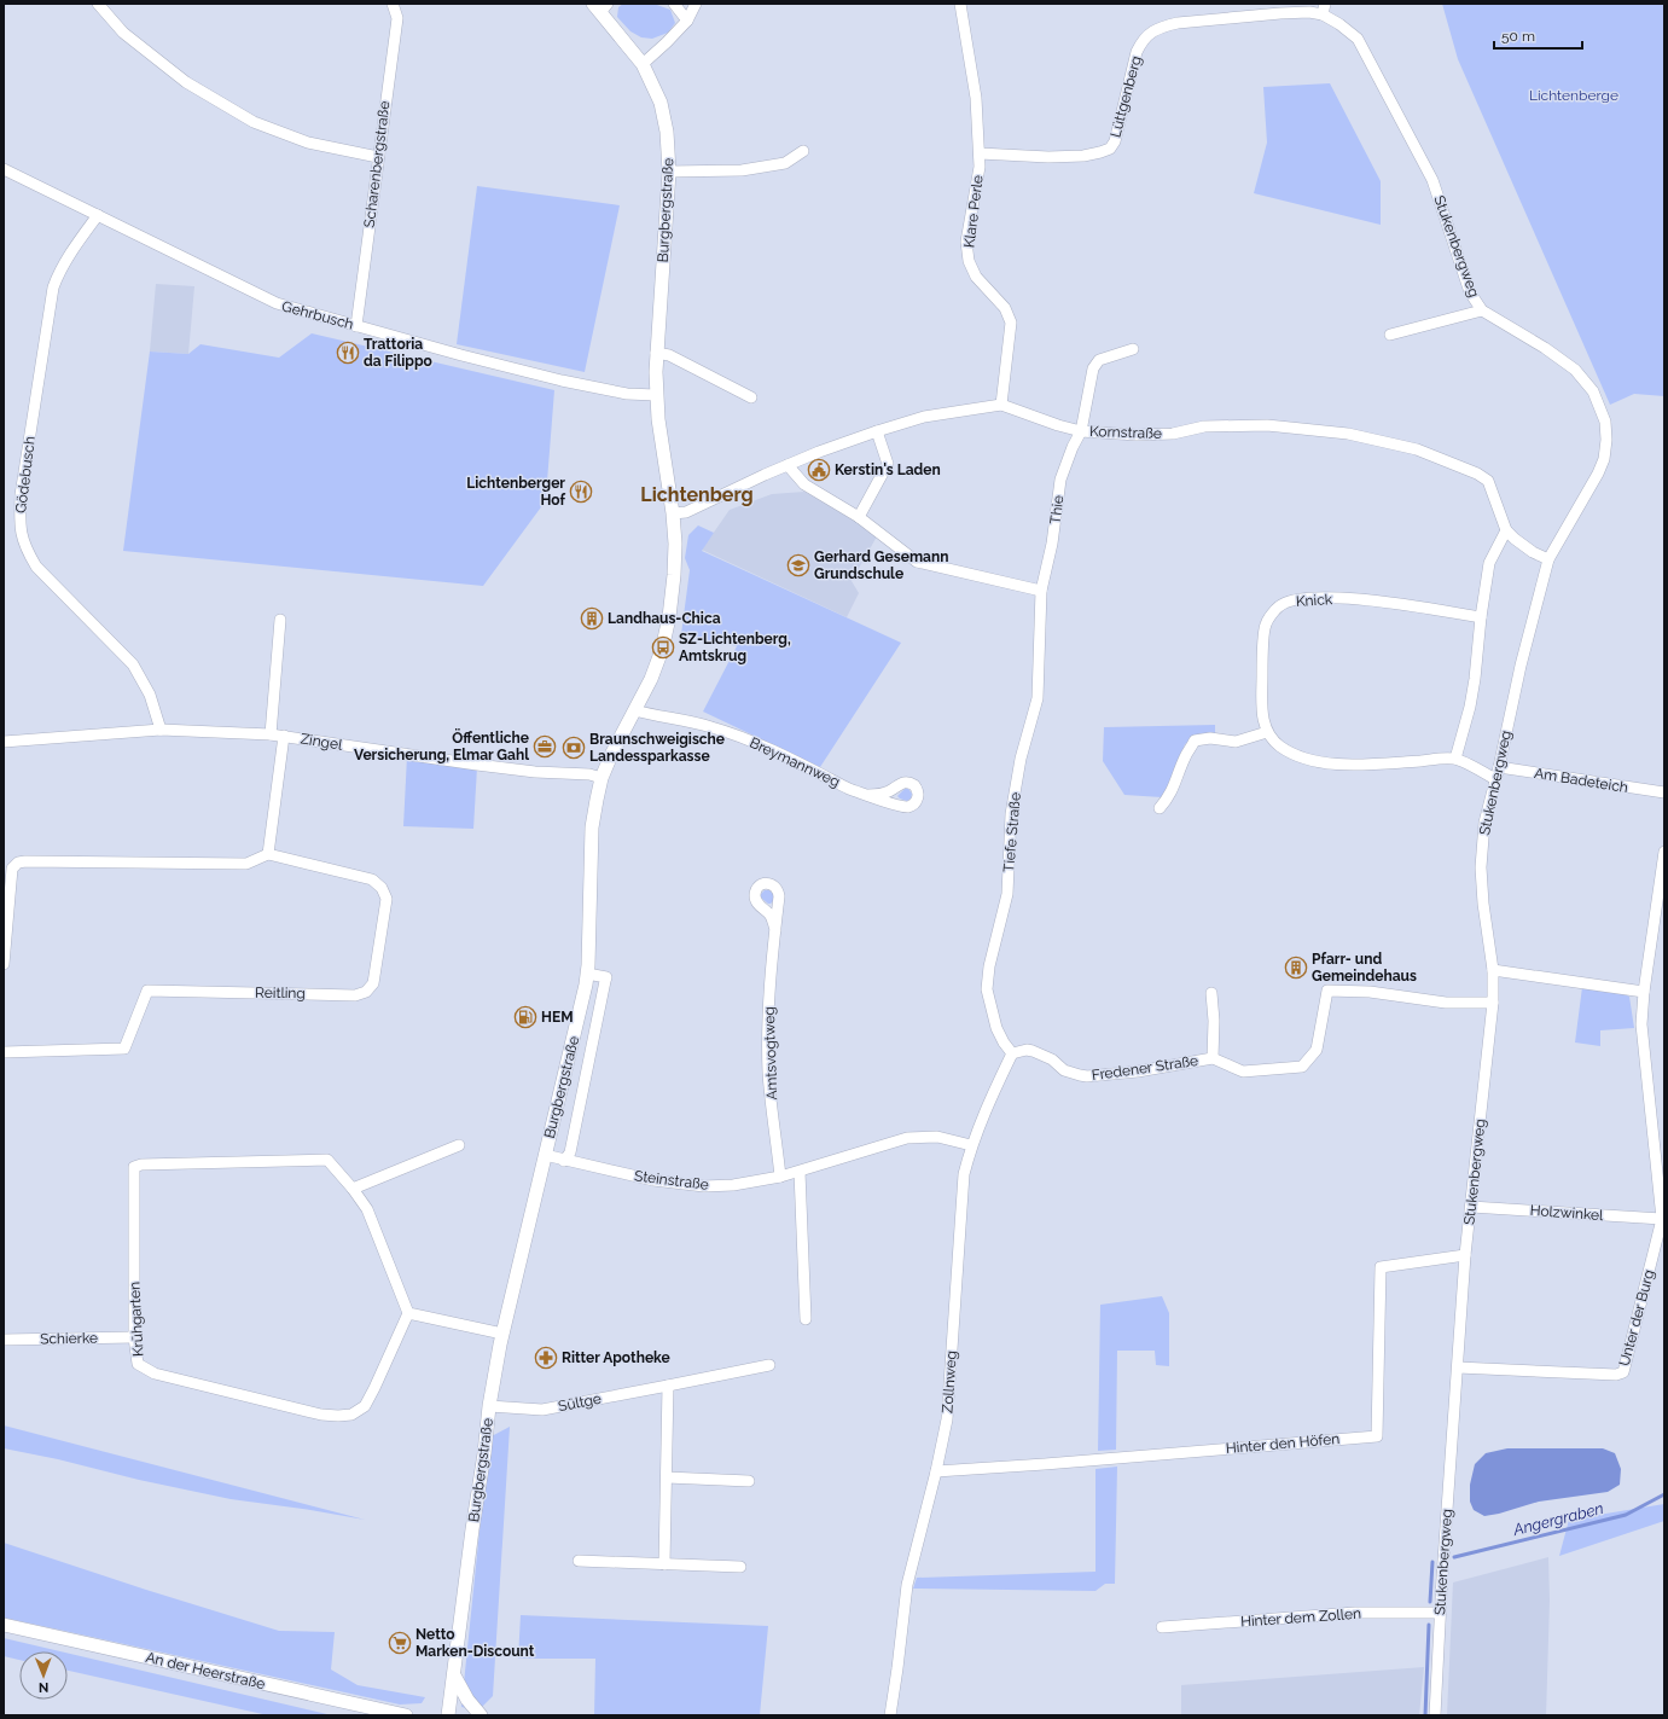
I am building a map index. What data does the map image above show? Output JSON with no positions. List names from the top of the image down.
{
  "streets": {
    "street": [
      "Lüttgenberg",
      "Scharenbergstraße",
      "Burgbergstraße",
      "Klare Perle",
      "Stukenbergweg",
      "Gehrbusch",
      "Kornstraße",
      "Gödebusch",
      "Thie",
      "Knick",
      "Zingel",
      "Breymannweg",
      "Am Badeteich",
      "Tiefe Straße",
      "Reitling",
      "Amtsvogtweg",
      "Fredener Straße",
      "Steinstraße",
      "Holzwinkel",
      "Unter der Burg",
      "Krühgarten",
      "Schierke",
      "Zollnweg",
      "Sültge",
      "Hinter den Höfen",
      "Hinter dem Zollen",
      "An der Heerstraße"
    ]
  },
  "crossings": [
    ["Lüttgenberg", "Klare Perle"],
    ["Lüttgenberg", "Stukenbergweg"],
    ["Scharenbergstraße", "Gehrbusch"],
    ["Burgbergstraße", "Gehrbusch"],
    ["Burgbergstraße", "Kornstraße"],
    ["Burgbergstraße", "Zingel"],
    ["Burgbergstraße", "Breymannweg"],
    ["Burgbergstraße", "Steinstraße"],
    ["Burgbergstraße", "Sültge"],
    ["Klare Perle", "Kornstraße"],
    ["Stukenbergweg", "Kornstraße"],
    ["Stukenbergweg", "Am Badeteich"],
    ["Stukenbergweg", "Fredener Straße"],
    ["Stukenbergweg", "Holzwinkel"],
    ["Stukenbergweg", "Unter der Burg"],
    ["Stukenbergweg", "Hinter den Höfen"],
    ["Stukenbergweg", "Hinter dem Zollen"],
    ["Gehrbusch", "Gödebusch"],
    ["Kornstraße", "Thie"],
    ["Gödebusch", "Zingel"],
    ["Thie", "Tiefe Straße"],
    ["Tiefe Straße", "Fredener Straße"],
    ["Tiefe Straße", "Zollnweg"],
    ["Amtsvogtweg", "Steinstraße"],
    ["Fredener Straße", "Zollnweg"],
    ["Steinstraße", "Zollnweg"],
    ["Holzwinkel", "Unter der Burg"],
    ["Krühgarten", "Schierke"],
    ["Zollnweg", "Hinter den Höfen"]
  ],
  "districts": ["Lichtenberg"],
  "water": ["Angergraben"],
  "parks": ["Lichtenberge"],
  "places": {
    "restaurant": ["Trattoria da Filippo", "Lichtenberger Hof"],
    "public building": ["Kerstin's Laden"],
    "school or university": ["Gerhard Gesemann Grundschule"],
    "building": ["Landhaus-Chica", "Pfarr- und Gemeindehaus"],
    "bus stop": ["SZ-Lichtenberg, Amtskrug"],
    "office": ["Öffentliche Versicherung, Elmar Gahl"],
    "bank": ["Braunschweigische Landessparkasse"],
    "fuel station": ["HEM"],
    "pharmacy": ["Ritter Apotheke"],
    "supermarket": ["Netto Marken-Discount"]
  },
  "scale_bar": "50 m",
  "north": "bottom"
}
